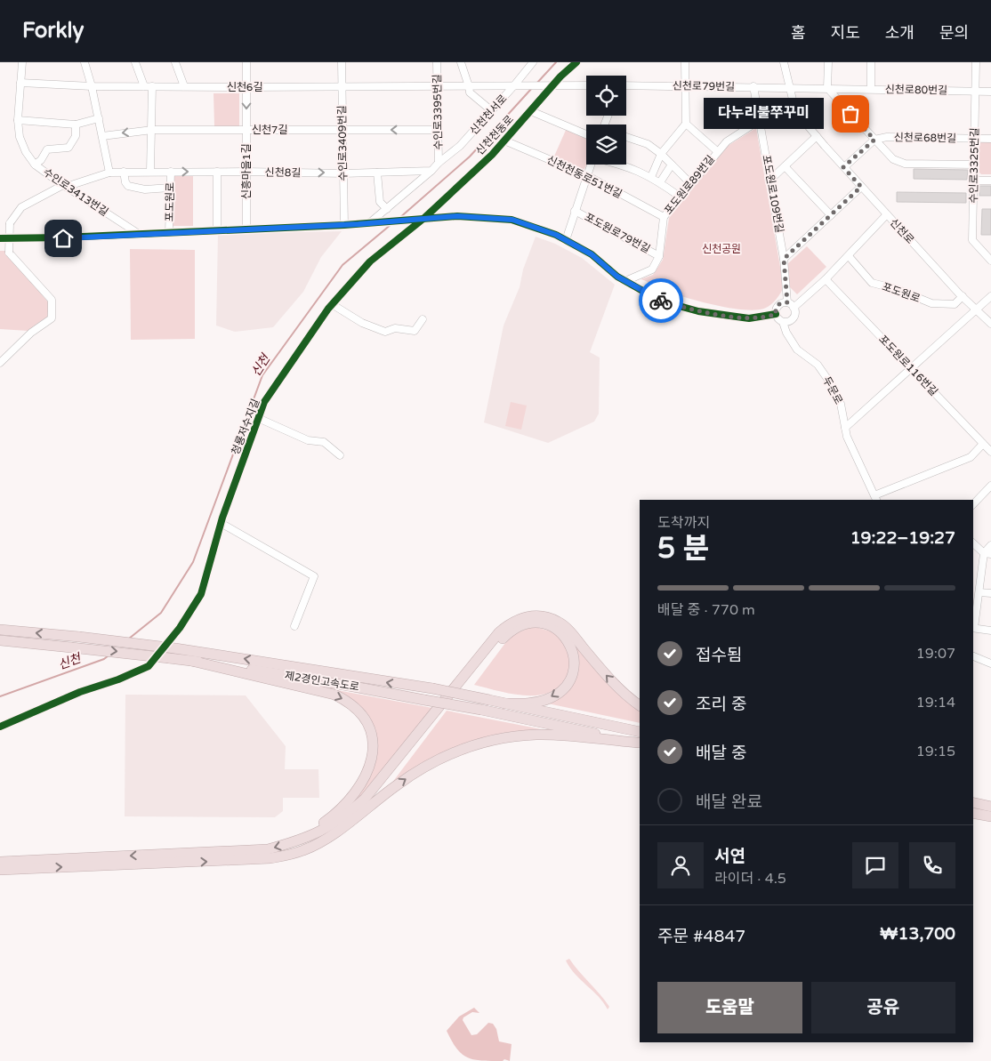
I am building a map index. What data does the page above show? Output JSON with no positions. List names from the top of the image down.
{
  "streets": {
    "highway": ["제2경인고속도로"],
    "street": [
      "신천로79번길",
      "신천6길",
      "신천로80번길",
      "수인로3395번길",
      "신천천서로",
      "신천7길",
      "신천천동로",
      "신천로68번길",
      "수인로3409번길",
      "수인로3325번길",
      "신흥마을1길",
      "신천8길",
      "신천천동로51번길",
      "포도원로89번길",
      "수인로3413번길",
      "포도원로109번길",
      "포도원로",
      "신천로",
      "포도원로79번길",
      "포도원로116번길",
      "두문로",
      "청룡저수지길"
    ]
  },
  "crossings": [
    ["신천로79번길", "신천로80번길"],
    ["신천로79번길", "포도원로109번길"],
    ["신천로79번길", "신천로"],
    ["신천6길", "수인로3395번길"],
    ["신천6길", "신천천서로"],
    ["신천6길", "신천천동로"],
    ["신천6길", "수인로3409번길"],
    ["신천6길", "신흥마을1길"],
    ["신천6길", "수인로3413번길"],
    ["신천로80번길", "수인로3325번길"],
    ["신천로80번길", "신천로"],
    ["수인로3395번길", "신천천서로"],
    ["수인로3395번길", "신천7길"],
    ["신천7길", "수인로3409번길"],
    ["신천7길", "신흥마을1길"],
    ["신천천동로", "신천천동로51번길"],
    ["신천천동로", "포도원로"],
    ["신천천동로", "청룡저수지길"],
    ["신천로68번길", "수인로3325번길"],
    ["수인로3409번길", "신천8길"],
    ["수인로3409번길", "포도원로"],
    ["신흥마을1길", "신천8길"],
    ["신흥마을1길", "포도원로"],
    ["신천8길", "수인로3413번길"],
    ["신천8길", "포도원로"],
    ["신천천동로51번길", "포도원로89번길"],
    ["신천천동로51번길", "포도원로79번길"],
    ["포도원로89번길", "포도원로109번길"],
    ["포도원로89번길", "포도원로79번길"],
    ["수인로3413번길", "포도원로"],
    ["포도원로109번길", "두문로"],
    ["포도원로", "신천로"],
    ["포도원로", "청룡저수지길"],
    ["포도원로116번길", "두문로"]
  ],
  "one_way": ["신천7길"],
  "water": ["신천"],
  "parks": ["신천공원"],
  "places": ["다누리불쭈꾸미"],
  "page": {
    "header": "Forkly",
    "nav": [
      "홈",
      "지도",
      "소개",
      "문의"
    ],
    "bubble": "다누리불쭈꾸미",
    "heading": ["5 분", "도착까지", "19:22–19:27"],
    "panel": [
      "서연",
      "라이더 · 4.5",
      "주문 #4847",
      "₩13,700"
    ],
    "bar": "배달 중 · 770 m",
    "list": [
      ["접수됨", "19:07"],
      ["조리 중", "19:14"],
      ["배달 중", "19:15"],
      "배달 완료"
    ],
    "buttons": ["도움말", "공유"]
  }
}
